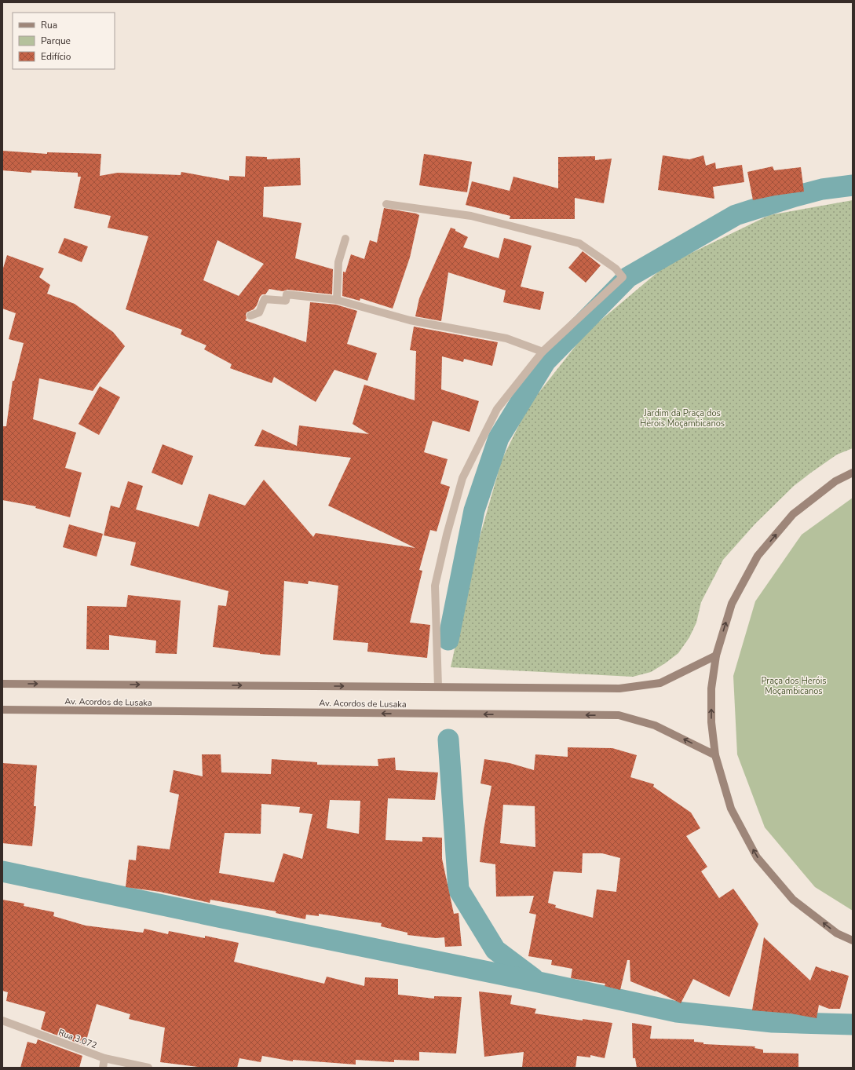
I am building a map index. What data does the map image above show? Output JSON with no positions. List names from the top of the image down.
{
  "streets": {
    "main road": ["Av. Acordos de Lusaka"],
    "street": ["Rua 3.072"]
  },
  "parks": ["Jardim da Praça dos Hérois Moçambicanos", "Praça dos Heróis Moçambicanos"],
  "legend": ["Rua", "Parque", "Edifício"]
}
